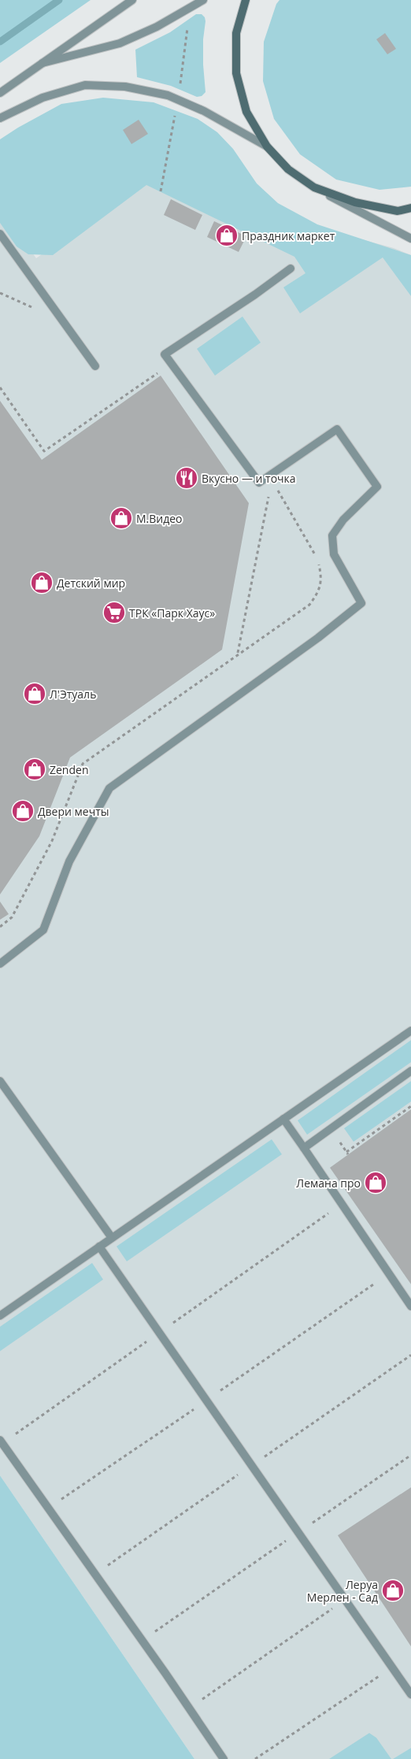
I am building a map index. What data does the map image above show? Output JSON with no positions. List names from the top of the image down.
{
  "places": {
    "shop": [
      "Праздник маркет",
      "М.Видео",
      "Детский мир",
      "Л'Этуаль",
      "Zenden",
      "Двери мечты",
      "Лемана про",
      "Леруа Мерлен - Сад"
    ],
    "restaurant": ["Вкусно — и точка"],
    "supermarket": ["ТРК «Парк Хаус»"]
  }
}
